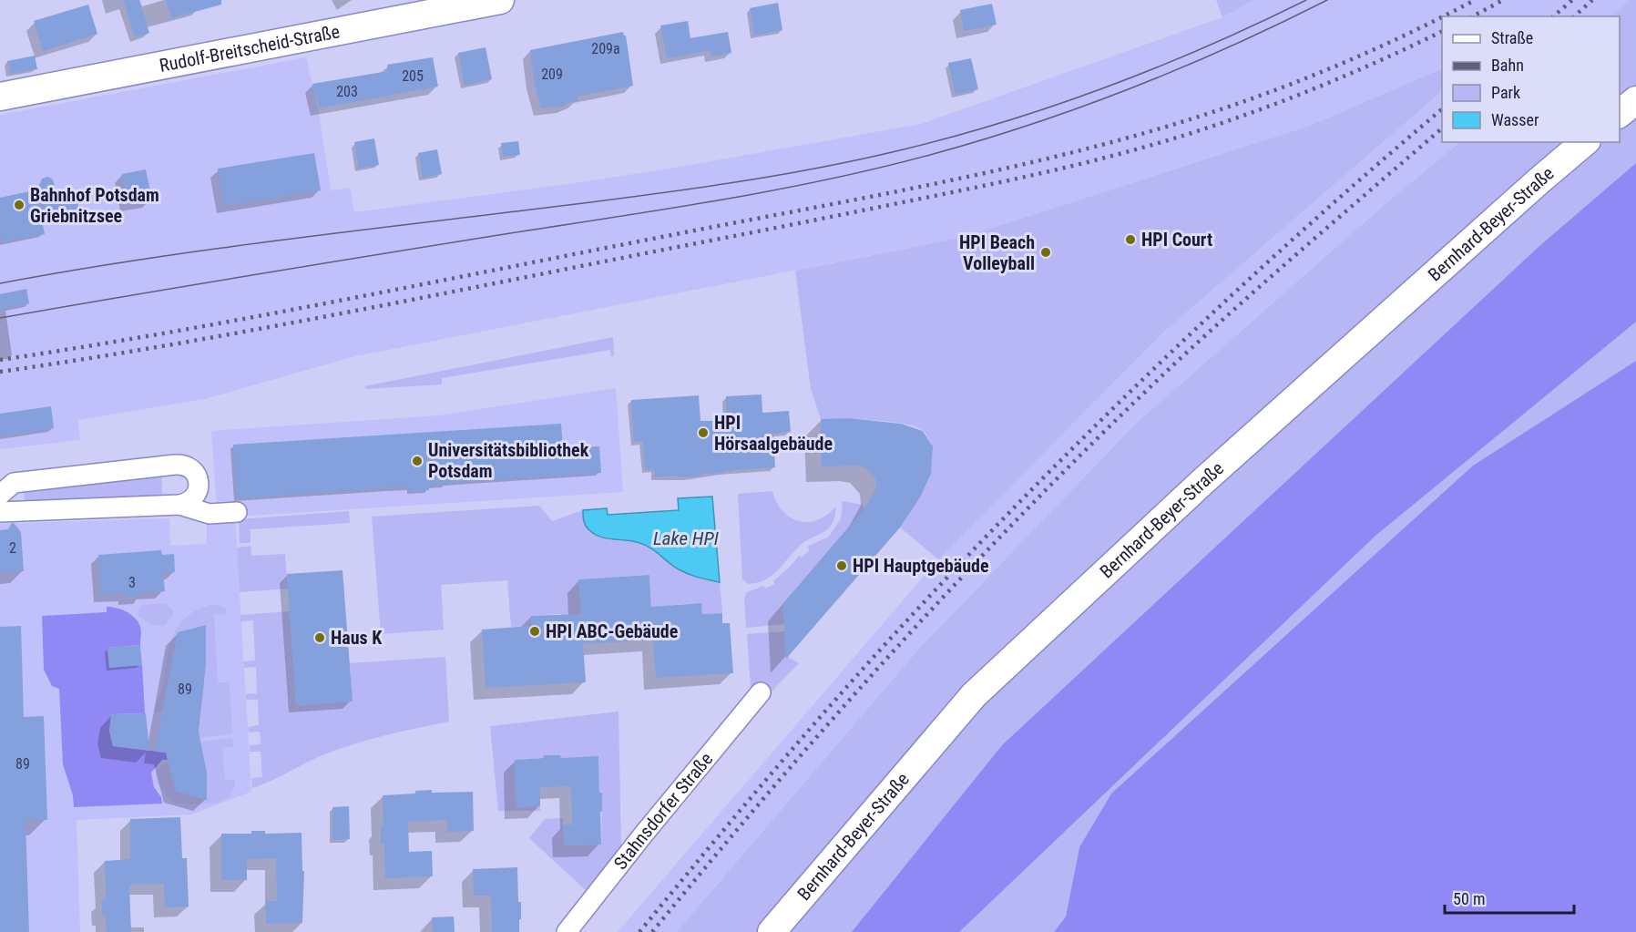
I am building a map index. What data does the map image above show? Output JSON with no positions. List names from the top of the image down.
{
  "streets": {
    "street": ["Rudolf-Breitscheid-Straße", "Bernhard-Beyer-Straße", "Stahnsdorfer Straße"]
  },
  "water": ["Lake HPI"],
  "places": [
    "Bahnhof Potsdam Griebnitzsee",
    "HPI Court",
    "HPI Beach Volleyball",
    "HPI Hörsaalgebäude",
    "Universitätsbibliothek Potsdam",
    "HPI Hauptgebäude",
    "HPI ABC-Gebäude",
    "Haus K"
  ],
  "house_numbers": [
    "209a",
    "209",
    "205",
    "203",
    "2",
    "3",
    "89",
    "89"
  ],
  "legend": [
    "Straße",
    "Bahn",
    "Park",
    "Wasser"
  ],
  "scale_bar": "50 m"
}
